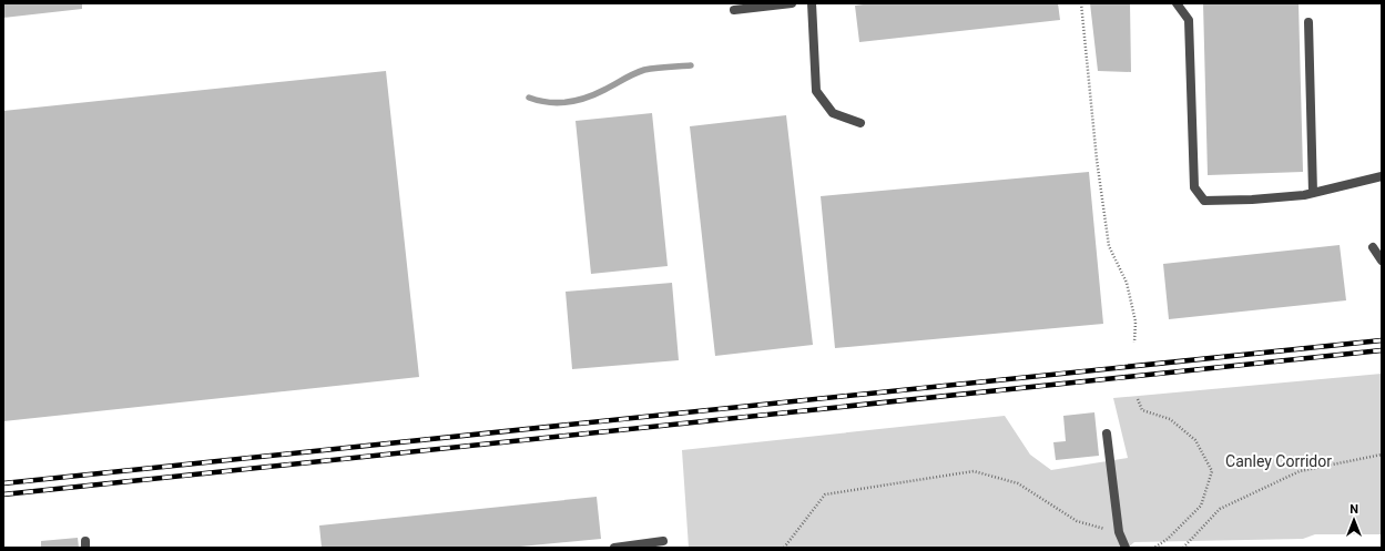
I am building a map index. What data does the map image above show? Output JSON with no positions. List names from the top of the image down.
{
  "parks": ["Canley Corridor"],
  "north": "top"
}
